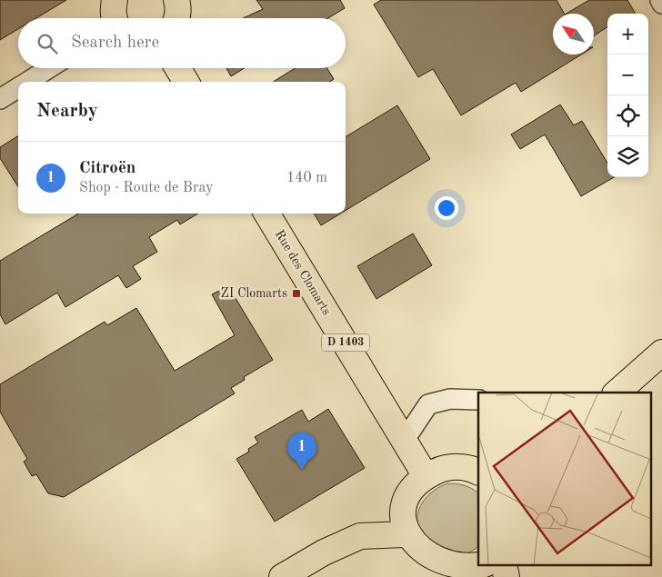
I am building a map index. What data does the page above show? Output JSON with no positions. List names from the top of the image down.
{
  "streets": {
    "main road": ["Rue des Clomarts", "D 1403"]
  },
  "places": {
    "transit": ["ZI Clomarts"]
  },
  "north": "top left",
  "page": {
    "map_buttons": ["+", "−"],
    "search": "Search here",
    "heading": "Nearby",
    "list": [
      {
        "mark": "1",
        "name": "Citroën",
        "note": "Shop · Route de Bray",
        "value": "140 m"
      }
    ],
    "pins": "1"
  }
}
